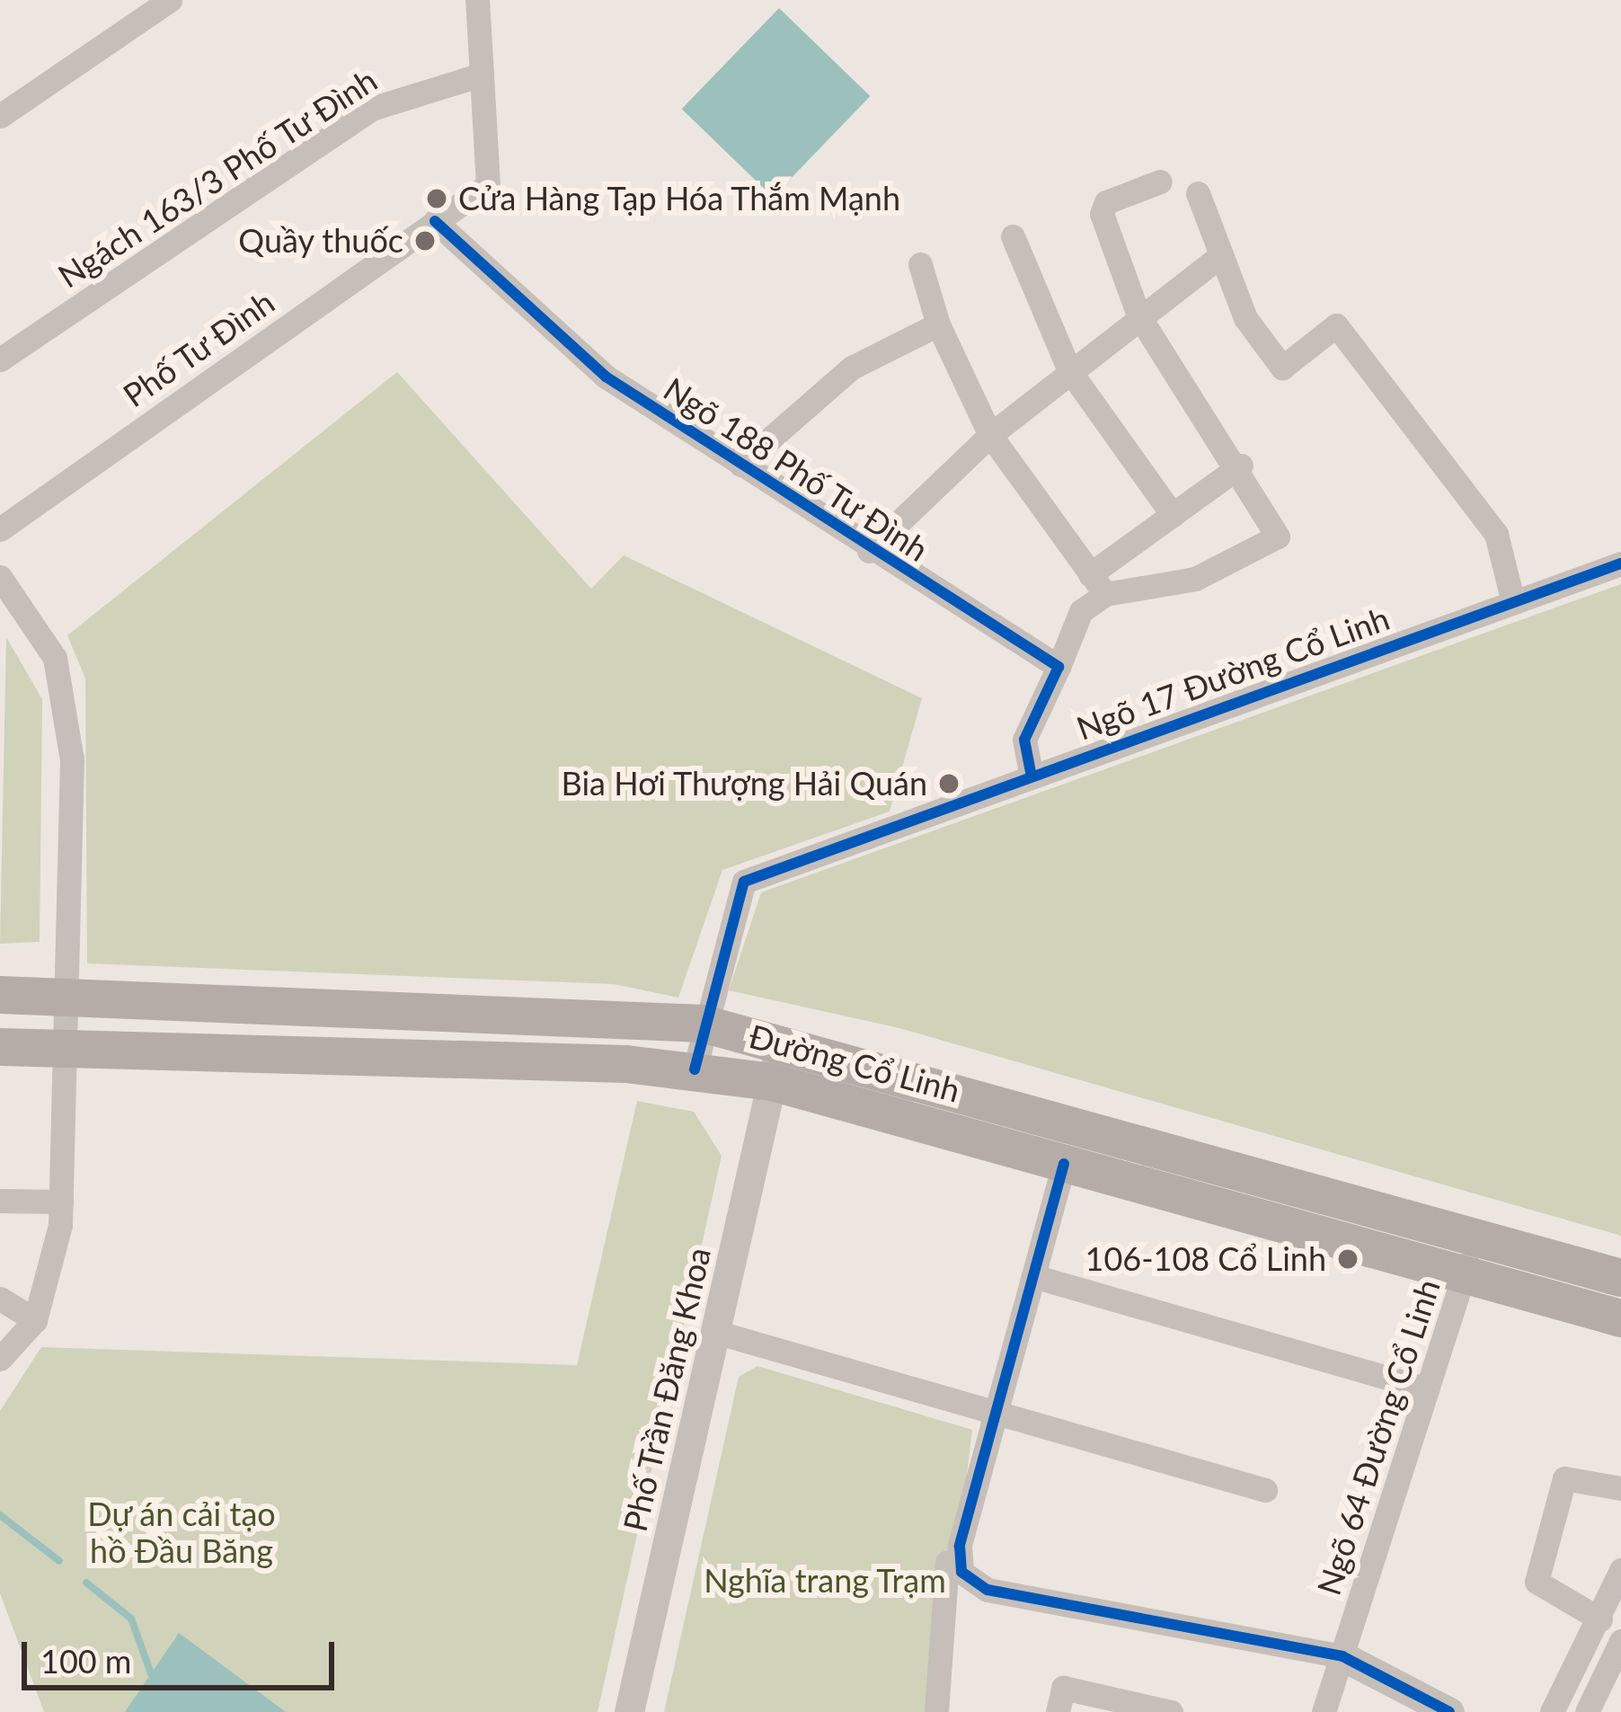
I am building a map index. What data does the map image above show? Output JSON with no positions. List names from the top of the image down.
{
  "streets": {
    "main road": ["Đường Cổ Linh"],
    "street": [
      "Ngách 163/3 Phố Tư Đình",
      "Phố Tư Đình",
      "Ngõ 188 Phố Tư Đình",
      "Ngõ 17 Đường Cổ Linh",
      "Phố Trần Đăng Khoa",
      "Ngõ 64 Đường Cổ Linh"
    ]
  },
  "crossings": [
    ["Ngách 163/3 Phố Tư Đình", "Phố Tư Đình"],
    ["Phố Tư Đình", "Ngõ 188 Phố Tư Đình"],
    ["Ngõ 17 Đường Cổ Linh", "Đường Cổ Linh"],
    ["Đường Cổ Linh", "Phố Trần Đăng Khoa"],
    ["Đường Cổ Linh", "Ngõ 64 Đường Cổ Linh"]
  ],
  "parks": ["Dự án cải tạo hồ Đầu Băng", "Nghĩa trang Trạm"],
  "places": [
    "Cửa Hàng Tạp Hóa Thắm Mạnh",
    "Quầy thuốc",
    "Bia Hơi Thượng Hải Quán",
    "106-108 Cổ Linh"
  ],
  "scale_bar": "100 m"
}
